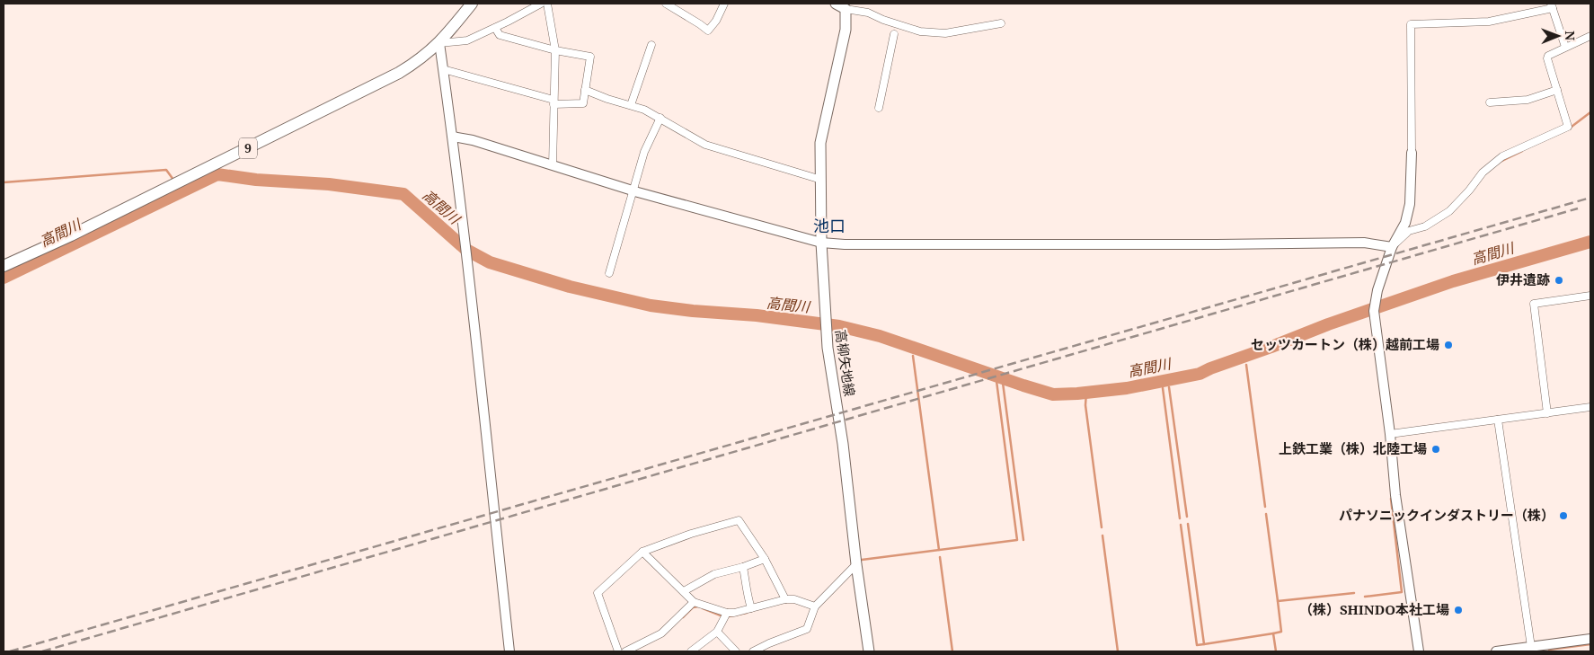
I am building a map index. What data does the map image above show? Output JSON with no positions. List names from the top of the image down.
{
  "streets": {
    "main road": ["9", "高柳矢地線"]
  },
  "districts": ["池口"],
  "water": ["高間川"],
  "places": [
    "伊井遺跡",
    "セッツカートン（株）越前工場",
    "上鉄工業（株）北陸工場",
    "パナソニックインダストリー（株）",
    "（株）SHINDO本社工場"
  ],
  "north": "right"
}
